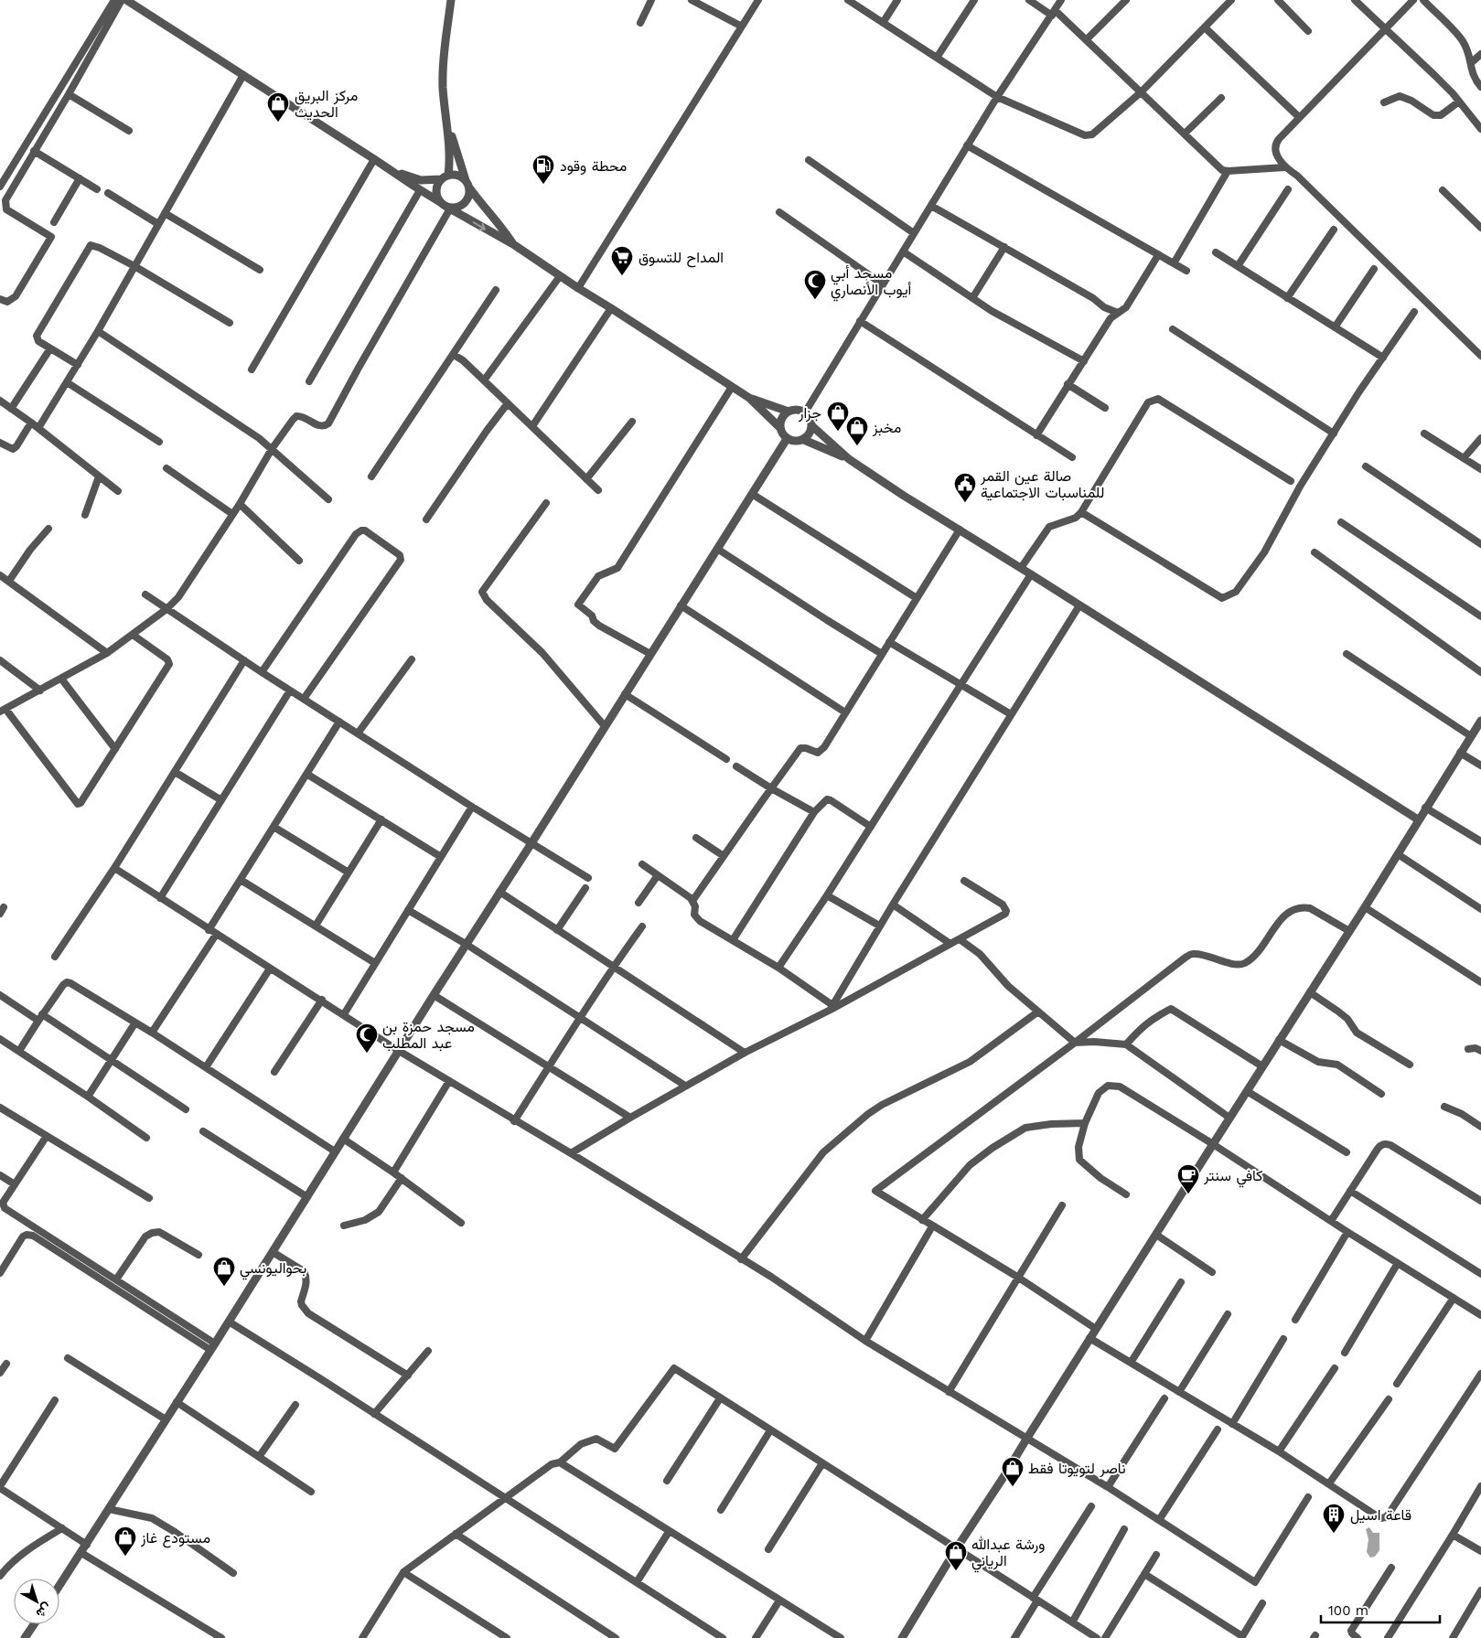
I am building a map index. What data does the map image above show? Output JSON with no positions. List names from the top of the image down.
{
  "places": {
    "shop": [
      "مركز البريق الحديث",
      "جزار",
      "مخبز",
      "بحواليونسي",
      "ناصر لتويوتا فقط",
      "مستودع غاز",
      "ورشة عبدالله الرياني"
    ],
    "fuel station": ["محطة وقود"],
    "supermarket": ["المداح للتسوق"],
    "mosque": ["مسجد أبي أيوب الأنصاري", "مسجد حمزة بن عبد المطلب"],
    "public building": ["صالة عين القمر للمناسبات الاجتماعية"],
    "cafe": ["كافي سنتر"],
    "building": ["قاعة اسيل"]
  },
  "scale_bar": "100 m",
  "north": "bottom right"
}
